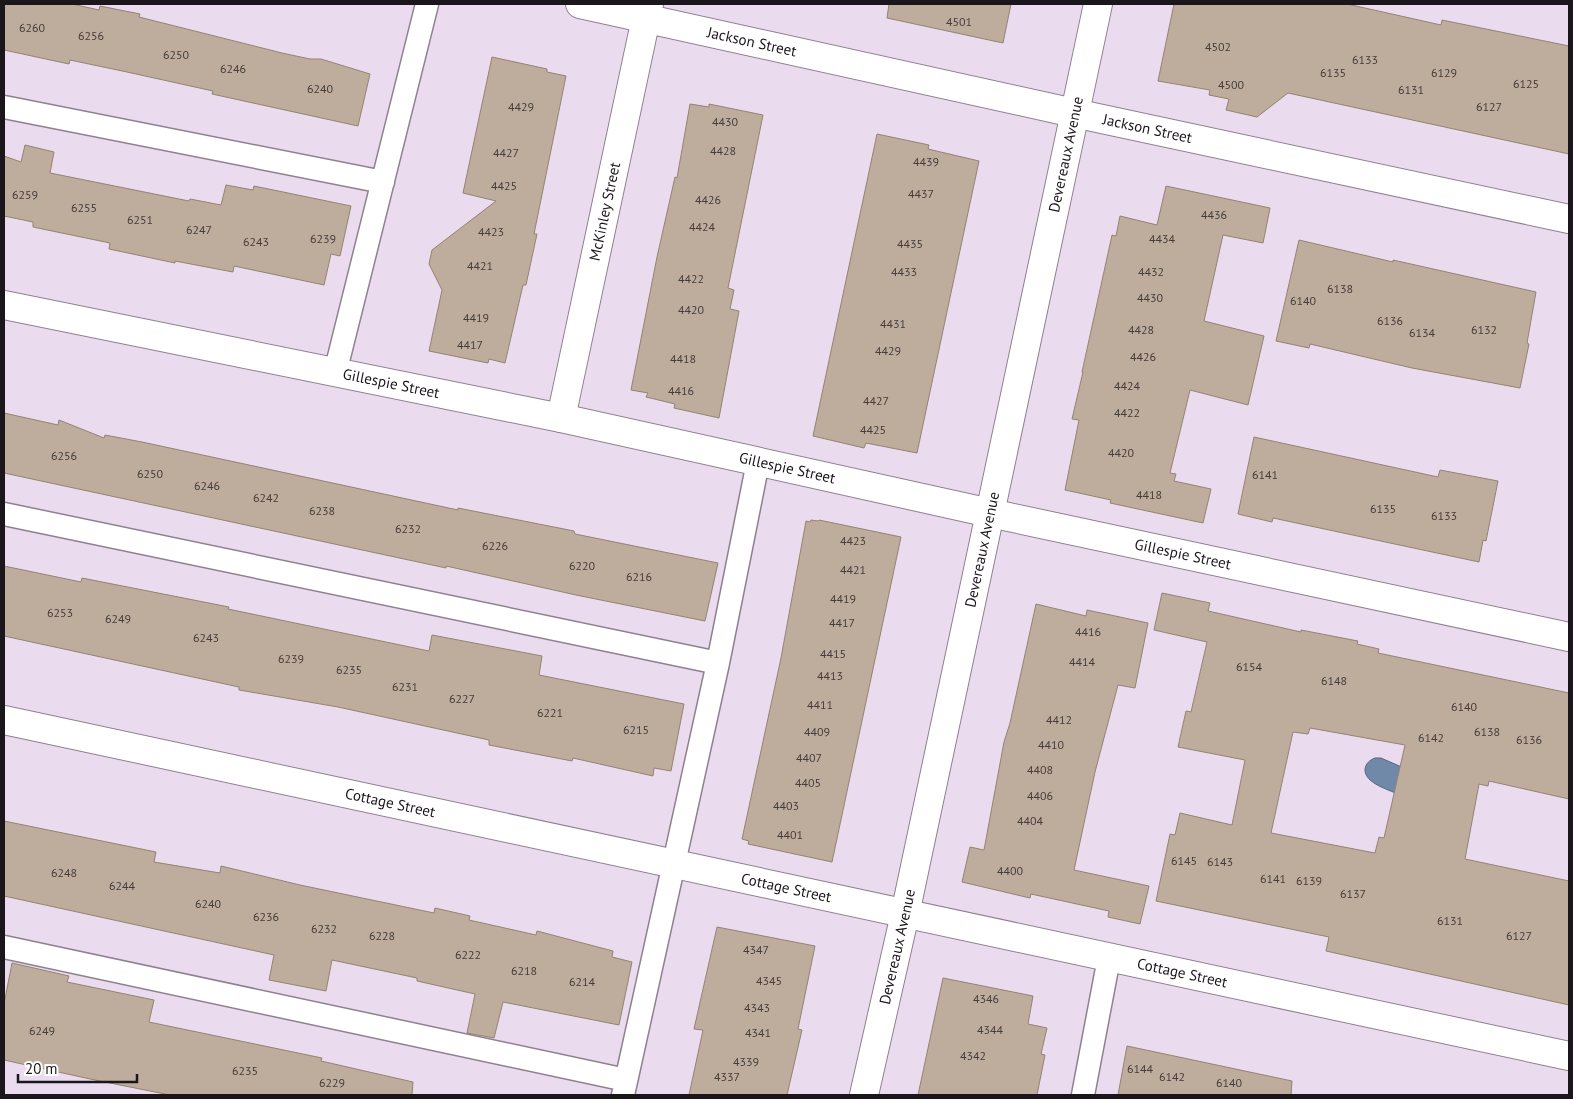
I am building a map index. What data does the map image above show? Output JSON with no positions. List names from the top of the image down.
{
  "streets": {
    "street": [
      "Jackson Street",
      "Devereaux Avenue",
      "McKinley Street",
      "Gillespie Street",
      "Cottage Street"
    ]
  },
  "crossings": [
    ["Jackson Street", "Devereaux Avenue"],
    ["Jackson Street", "McKinley Street"],
    ["Devereaux Avenue", "Gillespie Street"],
    ["Devereaux Avenue", "Cottage Street"],
    ["McKinley Street", "Gillespie Street"]
  ],
  "house_numbers": [
    "4501",
    "6260",
    "6256",
    "4502",
    "6250",
    "6133",
    "6246",
    "6135",
    "6129",
    "6125",
    "4500",
    "6240",
    "6131",
    "4429",
    "6127",
    "4430",
    "4428",
    "4427",
    "4439",
    "4425",
    "4437",
    "6259",
    "4426",
    "6255",
    "4436",
    "6251",
    "4424",
    "6247",
    "4423",
    "6239",
    "4434",
    "6243",
    "4435",
    "4421",
    "4433",
    "4432",
    "4422",
    "6138",
    "4430",
    "6140",
    "4420",
    "4419",
    "6136",
    "4431",
    "4428",
    "6132",
    "6134",
    "4417",
    "4429",
    "4426",
    "4418",
    "4424",
    "4416",
    "4427",
    "4422",
    "4425",
    "4420",
    "6256",
    "6250",
    "6141",
    "6246",
    "4418",
    "6242",
    "6135",
    "6238",
    "6133",
    "6232",
    "4423",
    "6226",
    "6220",
    "4421",
    "6216",
    "4419",
    "6253",
    "6249",
    "4417",
    "4416",
    "6243",
    "4415",
    "6239",
    "4414",
    "6154",
    "6235",
    "4413",
    "6148",
    "6231",
    "6227",
    "4411",
    "6140",
    "6221",
    "4412",
    "6215",
    "4409",
    "6138",
    "6142",
    "6136",
    "4410",
    "4407",
    "4408",
    "4405",
    "4406",
    "4403",
    "4404",
    "4401",
    "6145",
    "6143",
    "4400",
    "6248",
    "6141",
    "6139",
    "6244",
    "6137",
    "6240",
    "6236",
    "6131",
    "6232",
    "6228",
    "6127",
    "4347",
    "6222",
    "6218",
    "4345",
    "6214",
    "4346",
    "4343",
    "4344",
    "6249",
    "4341",
    "4342",
    "4339",
    "6144",
    "6235",
    "4337",
    "6142",
    "6229",
    "6140"
  ],
  "scale_bar": "20 m"
}
